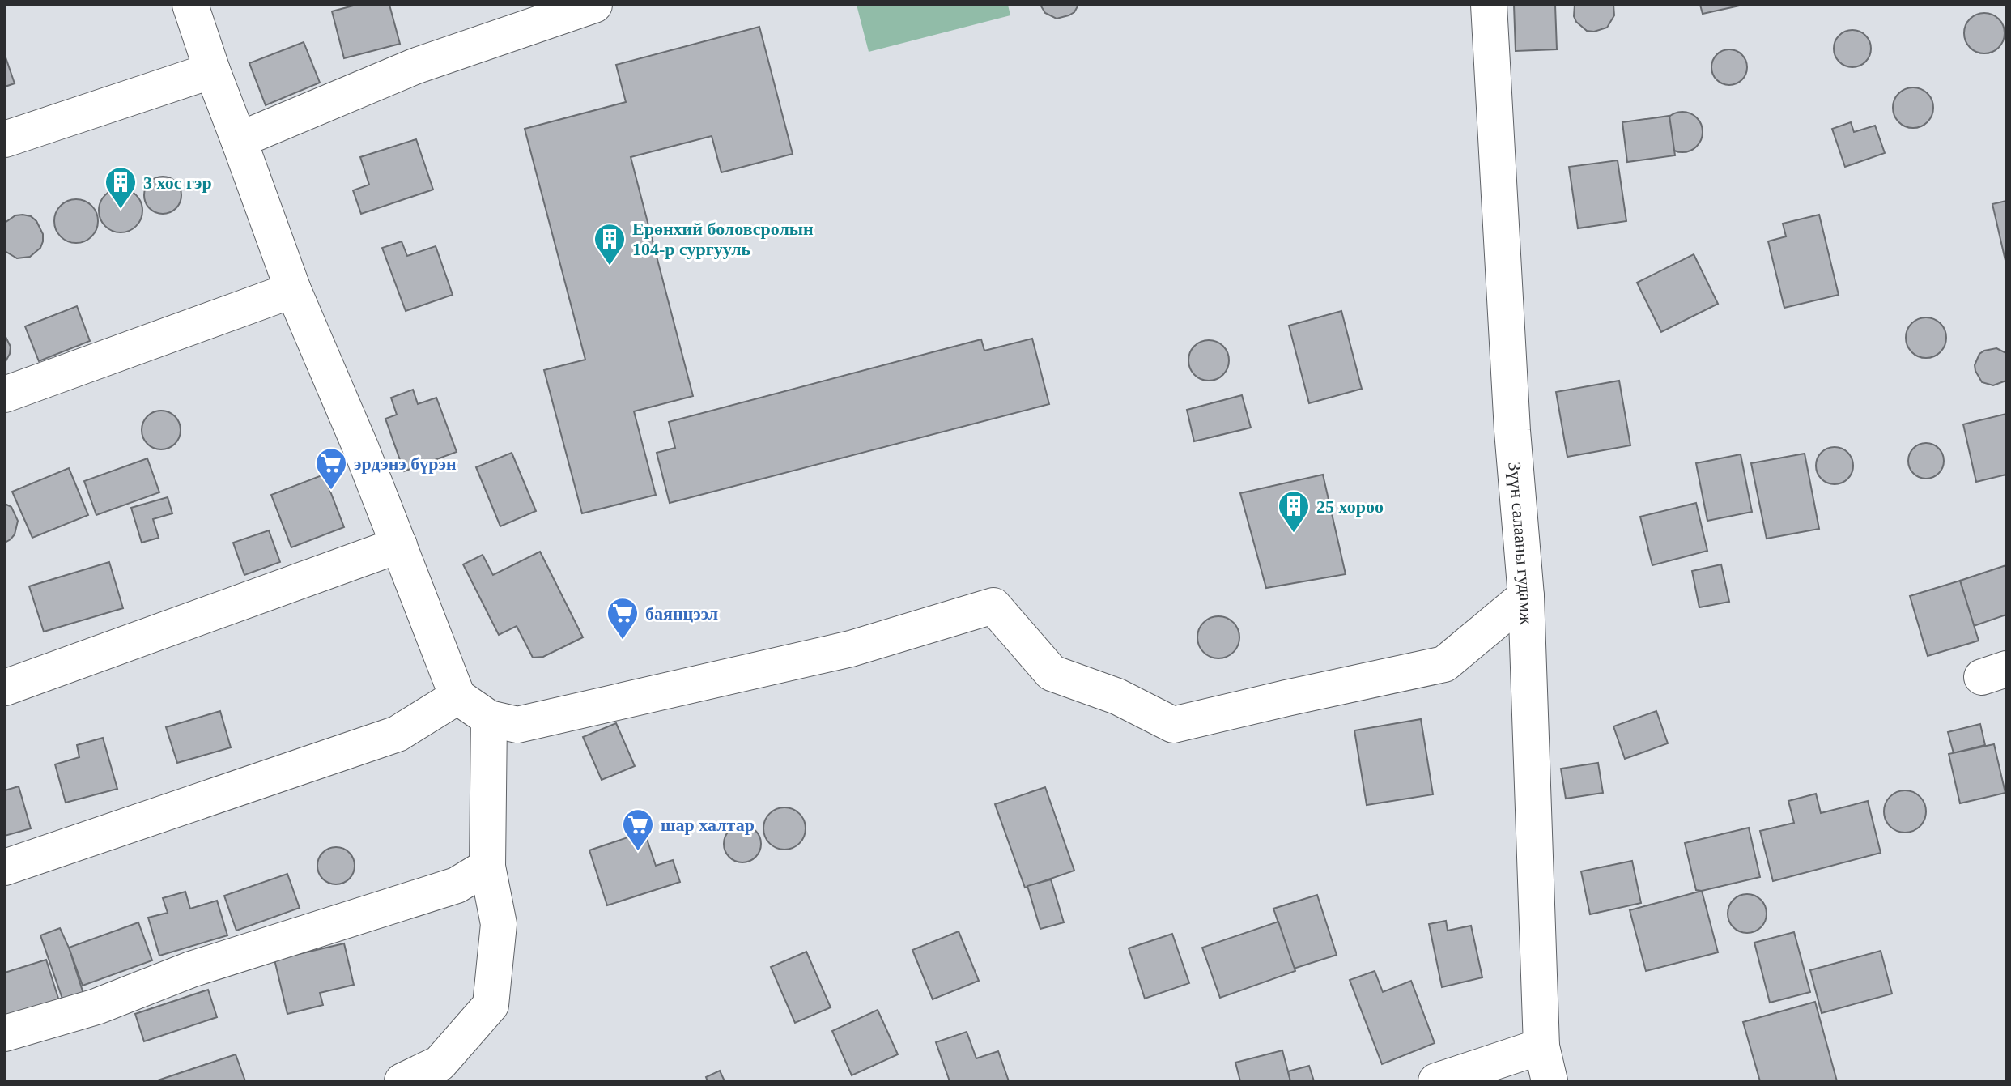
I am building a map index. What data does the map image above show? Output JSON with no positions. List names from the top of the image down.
{
  "streets": {
    "street": ["Зүүн салааны гудамж"]
  },
  "places": {
    "building": ["3 хос гэр", "Ерөнхий боловсролын 104-р сургууль", "25 хороо"],
    "supermarket": ["эрдэнэ бүрэн", "баянцээл", "шар халтар"]
  }
}
